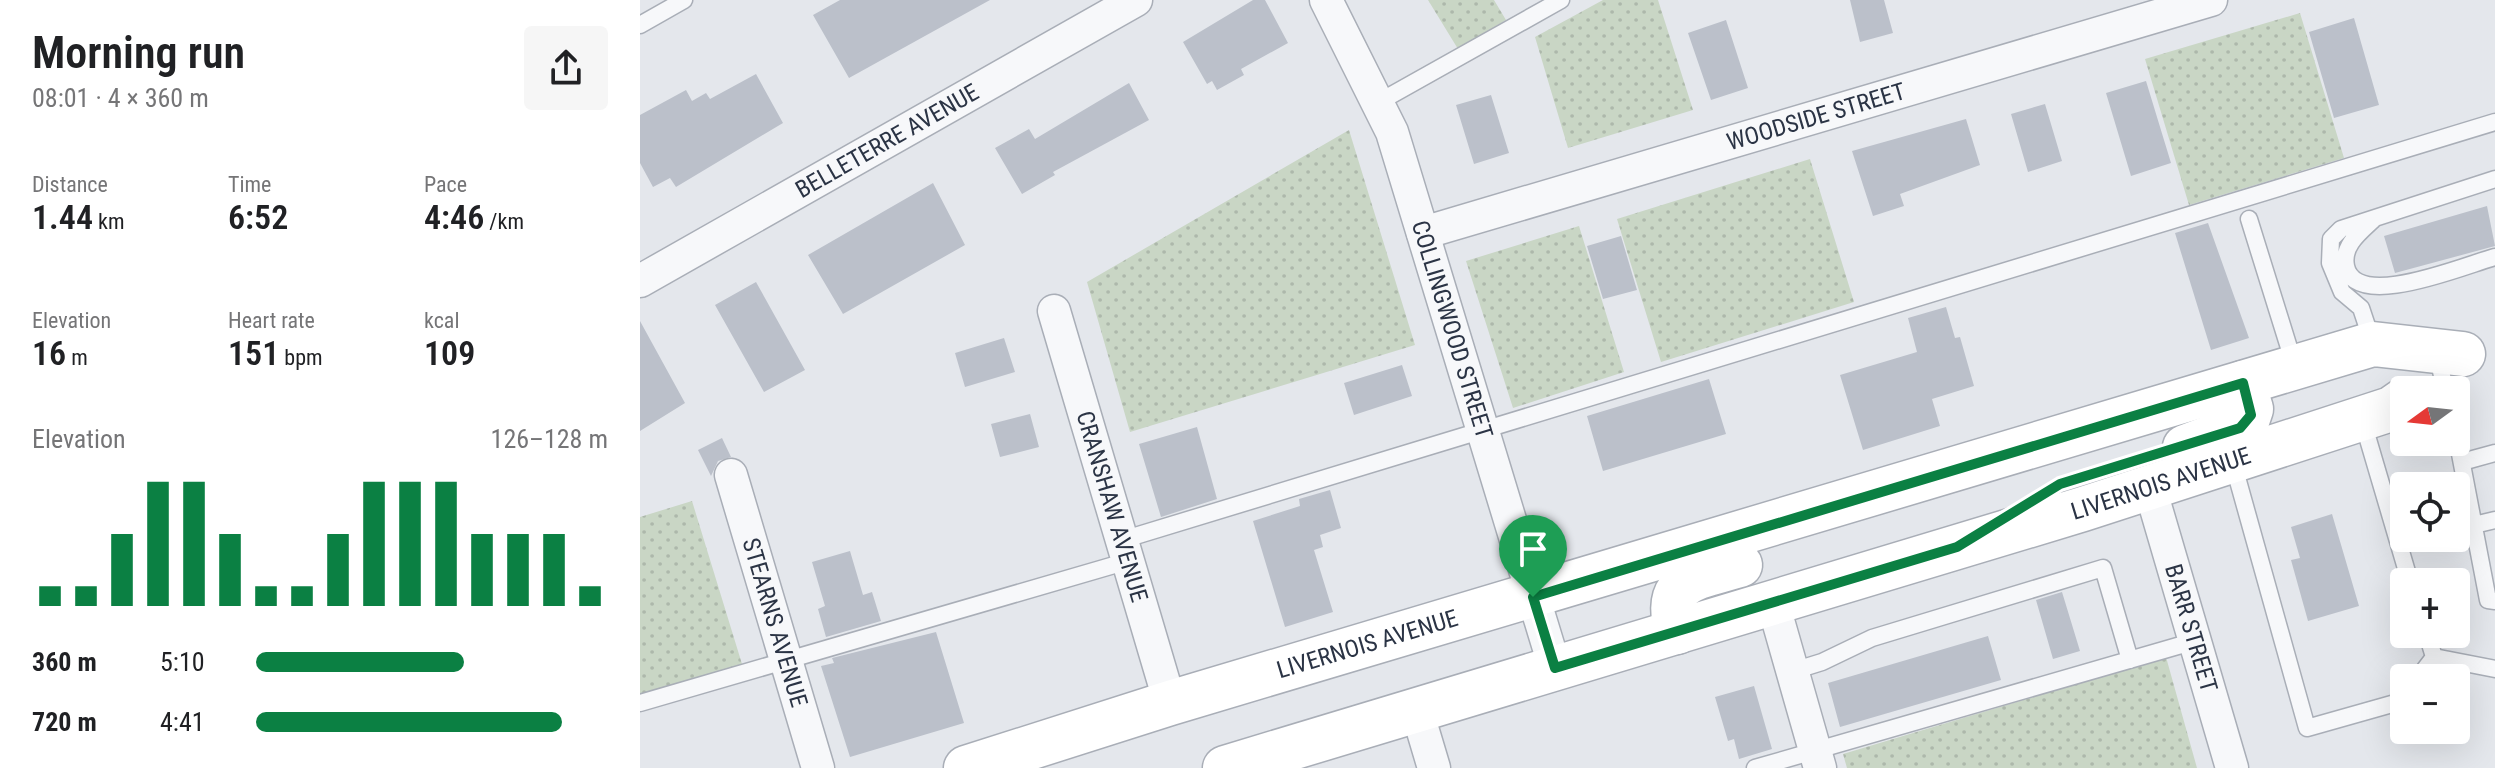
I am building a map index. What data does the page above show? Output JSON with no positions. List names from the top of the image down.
{
  "streets": {
    "main road": ["LIVERNOIS AVENUE"],
    "street": [
      "WOODSIDE STREET",
      "BELLETERRE AVENUE",
      "COLLINGWOOD STREET",
      "CRANSHAW AVENUE",
      "STEARNS AVENUE",
      "BARR STREET"
    ]
  },
  "crossings": [
    ["WOODSIDE STREET", "COLLINGWOOD STREET"],
    ["COLLINGWOOD STREET", "LIVERNOIS AVENUE"],
    ["LIVERNOIS AVENUE", "CRANSHAW AVENUE"],
    ["LIVERNOIS AVENUE", "BARR STREET"]
  ],
  "north": "left",
  "page": {
    "heading": ["Morning run", "08:01 · 4 × 360 m"],
    "stats": [
      ["Distance", "1.44 km"],
      ["Time", "6:52"],
      ["Pace", "4:46 /km"],
      ["Elevation", "16 m"],
      ["Heart rate", "151 bpm"],
      ["kcal", "109"]
    ],
    "map_buttons": ["+", "−"],
    "chart": ["Elevation", "126–128 m"],
    "list": [
      {
        "name": "360 m",
        "note": "5:10"
      },
      {
        "name": "720 m",
        "note": "4:41"
      }
    ]
  }
}
